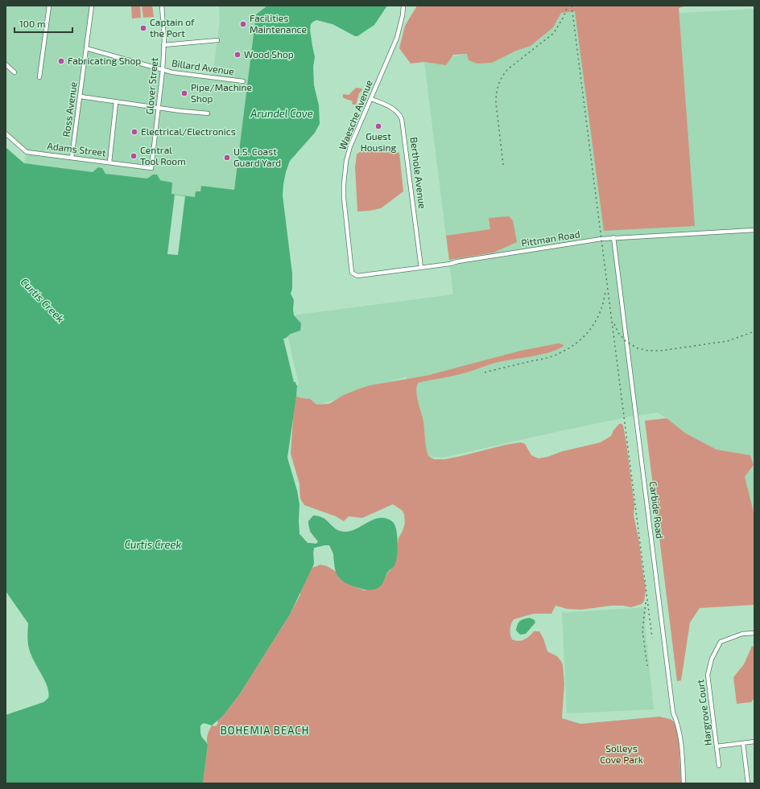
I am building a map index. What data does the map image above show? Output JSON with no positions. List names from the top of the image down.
{
  "streets": {
    "street": [
      "Billard Avenue",
      "Glover Street",
      "Ross Avenue",
      "Waesche Avenue",
      "Adams Street",
      "Berthole Avenue",
      "Pittman Road",
      "Carbide Road",
      "Hargrove Court"
    ]
  },
  "crossings": [
    ["Billard Avenue", "Glover Street"],
    ["Billard Avenue", "Ross Avenue"],
    ["Glover Street", "Adams Street"],
    ["Ross Avenue", "Adams Street"],
    ["Waesche Avenue", "Berthole Avenue"],
    ["Waesche Avenue", "Pittman Road"],
    ["Berthole Avenue", "Pittman Road"],
    ["Pittman Road", "Carbide Road"]
  ],
  "districts": ["BOHEMIA BEACH"],
  "water": ["Arundel Cove", "Curtis Creek"],
  "parks": ["Solleys Cove Park"],
  "places": [
    "Facilities Maintenance",
    "Captain of the Port",
    "Wood Shop",
    "Fabricating Shop",
    "Pipe/Machine Shop",
    "Guest Housing",
    "Electrical/Electronics",
    "Central Tool Room",
    "U.S. Coast Guard Yard"
  ],
  "scale_bar": "100 m"
}
